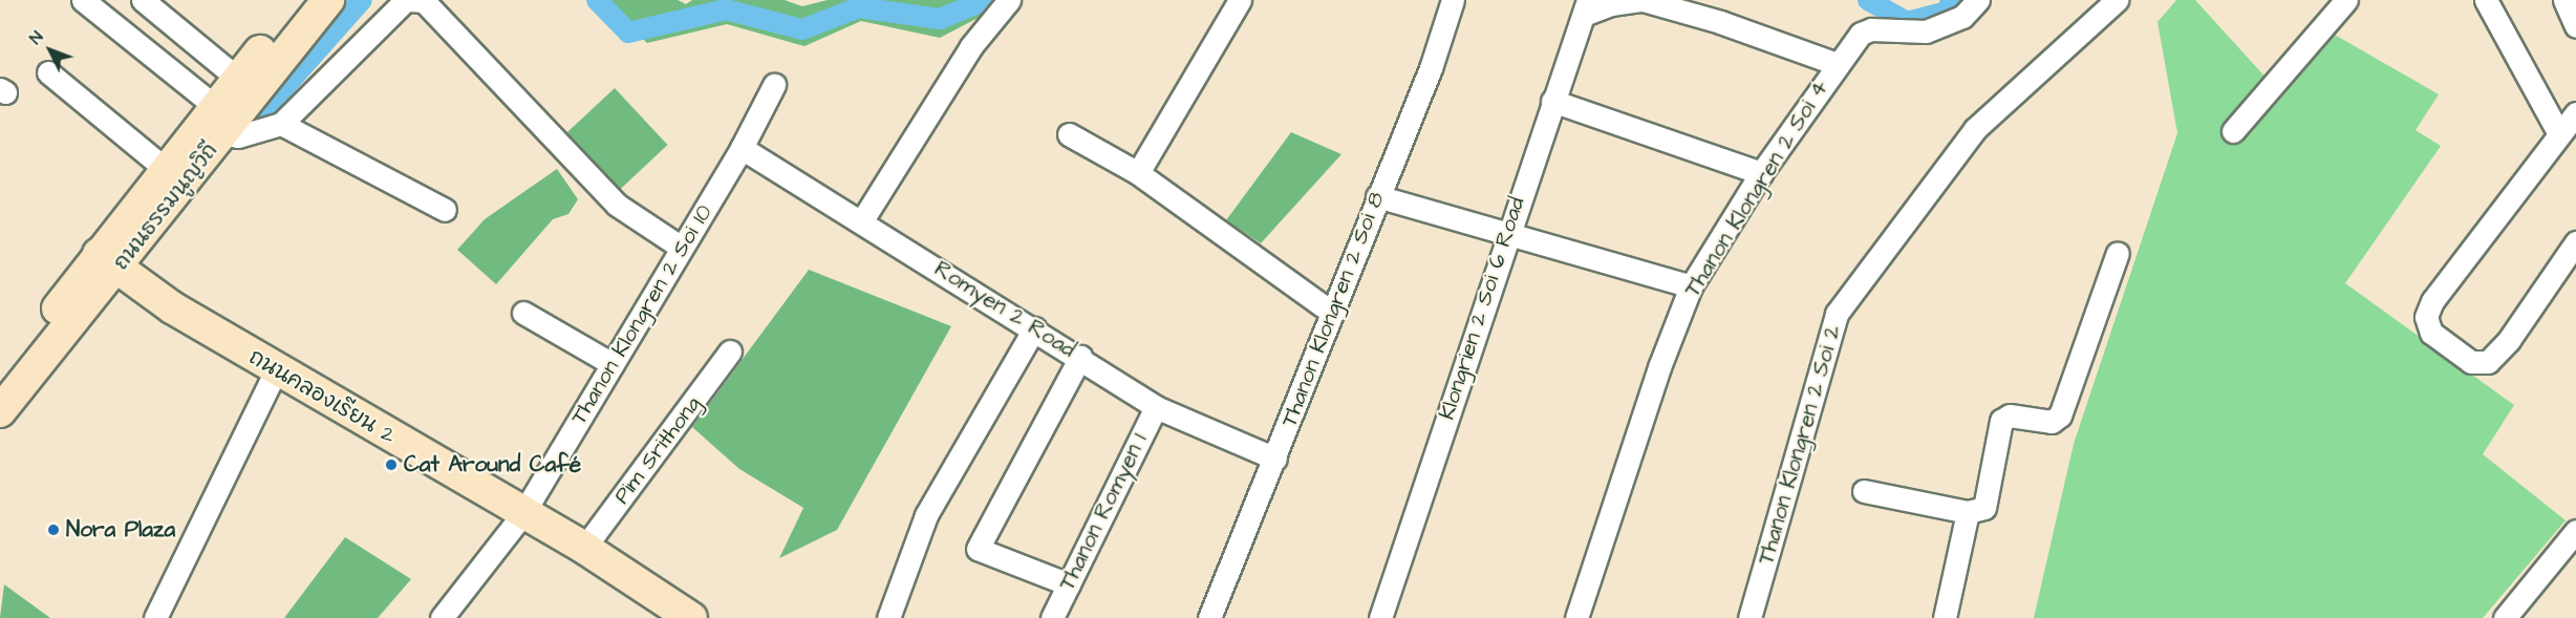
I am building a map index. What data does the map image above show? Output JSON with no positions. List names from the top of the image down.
{
  "streets": {
    "street": [
      "Thanon Klongren 2 Soi 4",
      "ถนนธรรมนูญวิถี",
      "Klongrien 2 Soi 6 Road",
      "Romyen 2 Road",
      "Thanon Klongren 2 Soi 8",
      "Thanon Klongren 2 Soi 10",
      "ถนนคลองเรียน 2",
      "Thanon Klongren 2 Soi 2",
      "Pim Srithong",
      "Thanon Romyen 1"
    ]
  },
  "crossings": [
    ["ถนนธรรมนูญวิถี", "ถนนคลองเรียน 2"],
    ["Romyen 2 Road", "Thanon Klongren 2 Soi 8"],
    ["Romyen 2 Road", "Thanon Klongren 2 Soi 10"],
    ["Romyen 2 Road", "Thanon Romyen 1"],
    ["Thanon Klongren 2 Soi 10", "ถนนคลองเรียน 2"],
    ["ถนนคลองเรียน 2", "Pim Srithong"]
  ],
  "places": ["Cat Around Café", "Nora Plaza"],
  "north": "top left"
}
